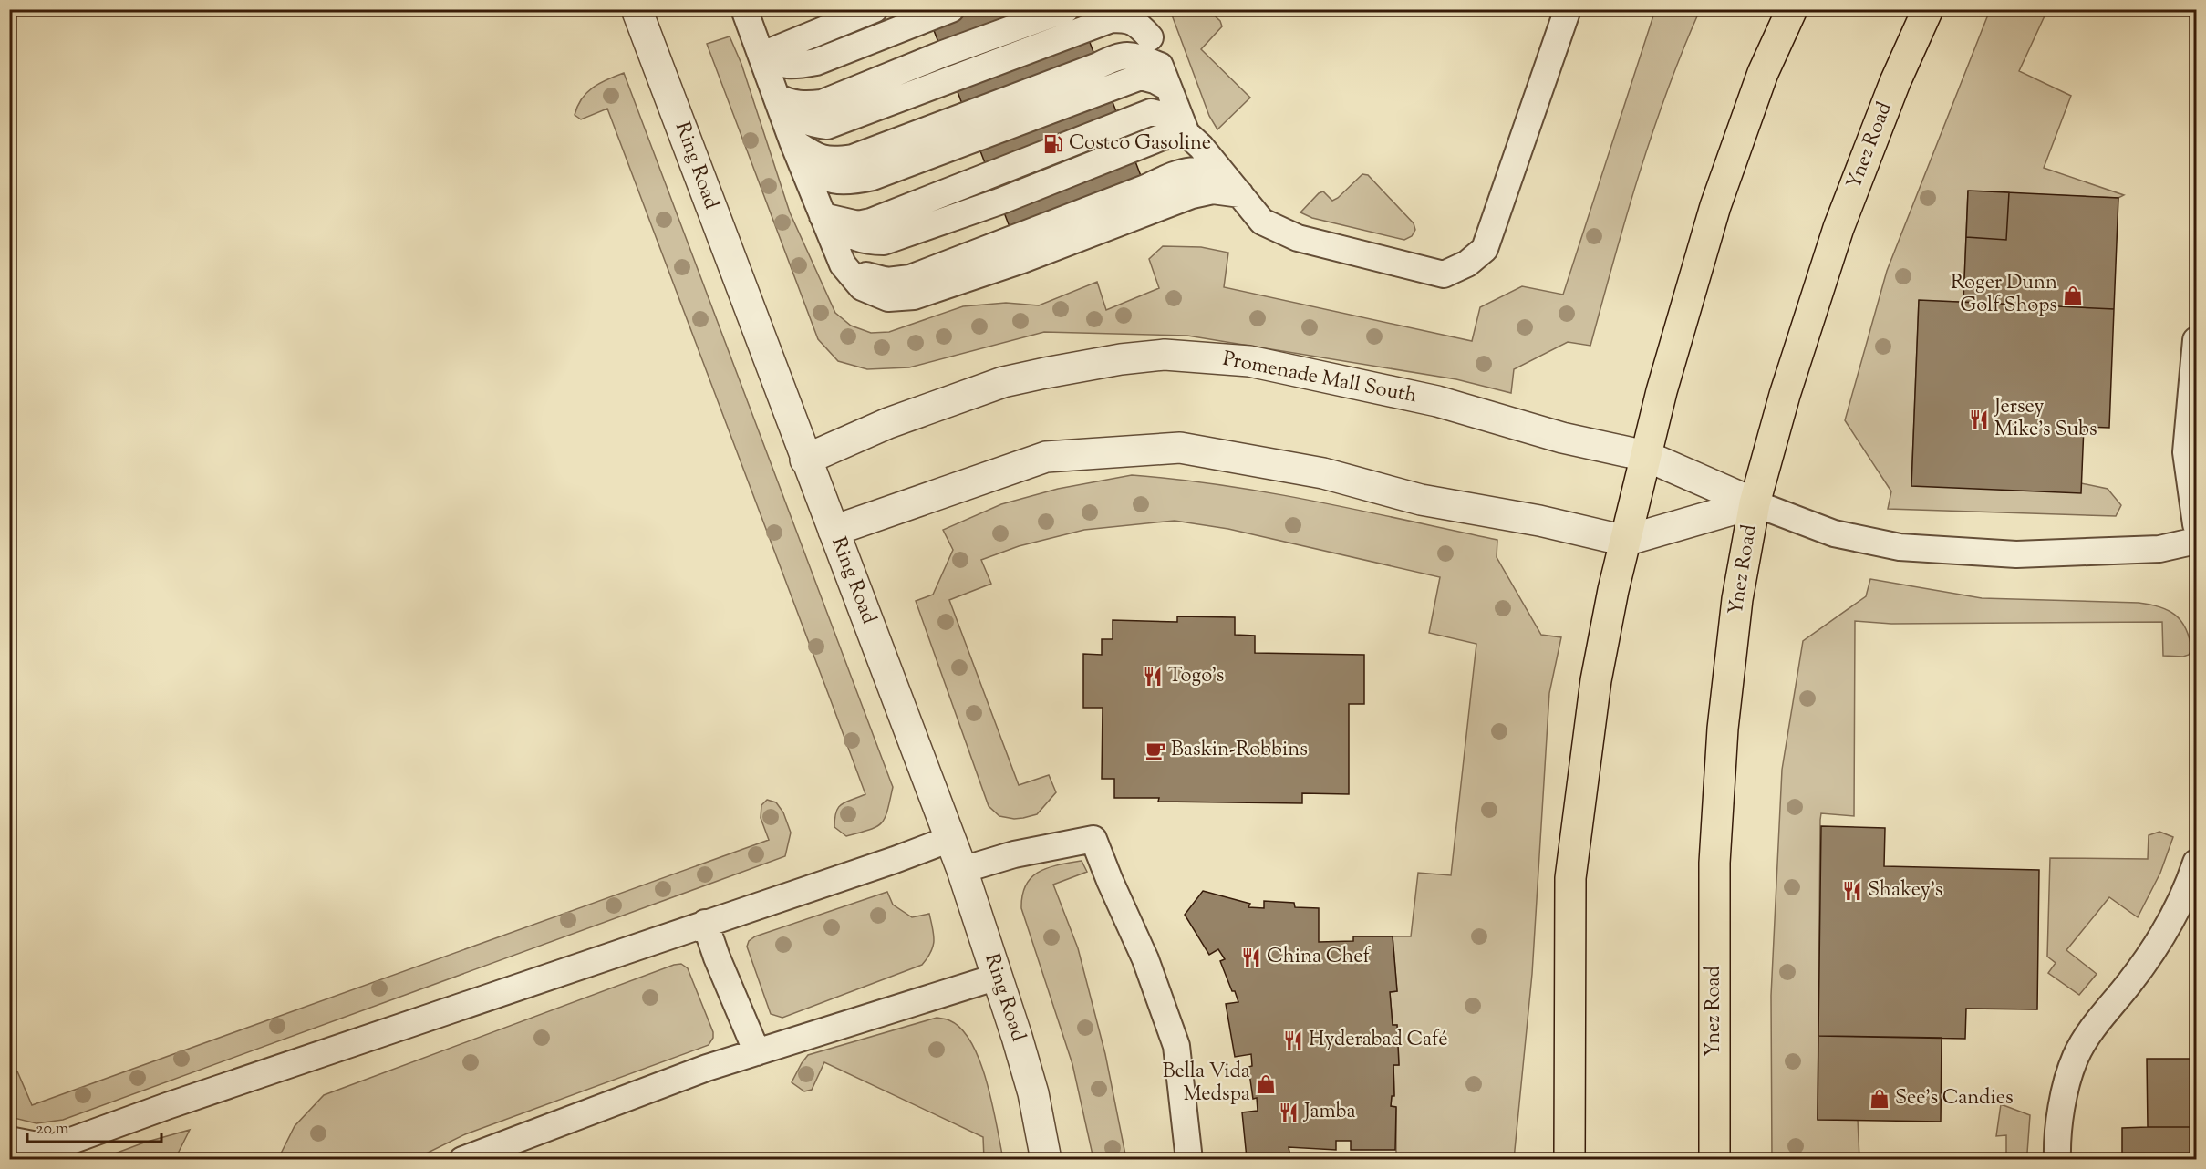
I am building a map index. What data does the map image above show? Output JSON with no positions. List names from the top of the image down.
{
  "streets": {
    "main road": ["Ynez Road"],
    "street": ["Ring Road", "Promenade Mall South"]
  },
  "crossings": [
    ["Ynez Road", "Promenade Mall South"],
    ["Ring Road", "Promenade Mall South"]
  ],
  "places": {
    "fuel station": ["Costco Gasoline"],
    "shop": ["Roger Dunn Golf Shops", "Bella Vida Medspa", "See's Candies"],
    "restaurant": [
      "Jersey Mike's Subs",
      "Togo's",
      "Shakey's",
      "China Chef",
      "Hyderabad Café",
      "Jamba"
    ],
    "cafe": ["Baskin-Robbins"]
  },
  "scale_bar": "20 m"
}
